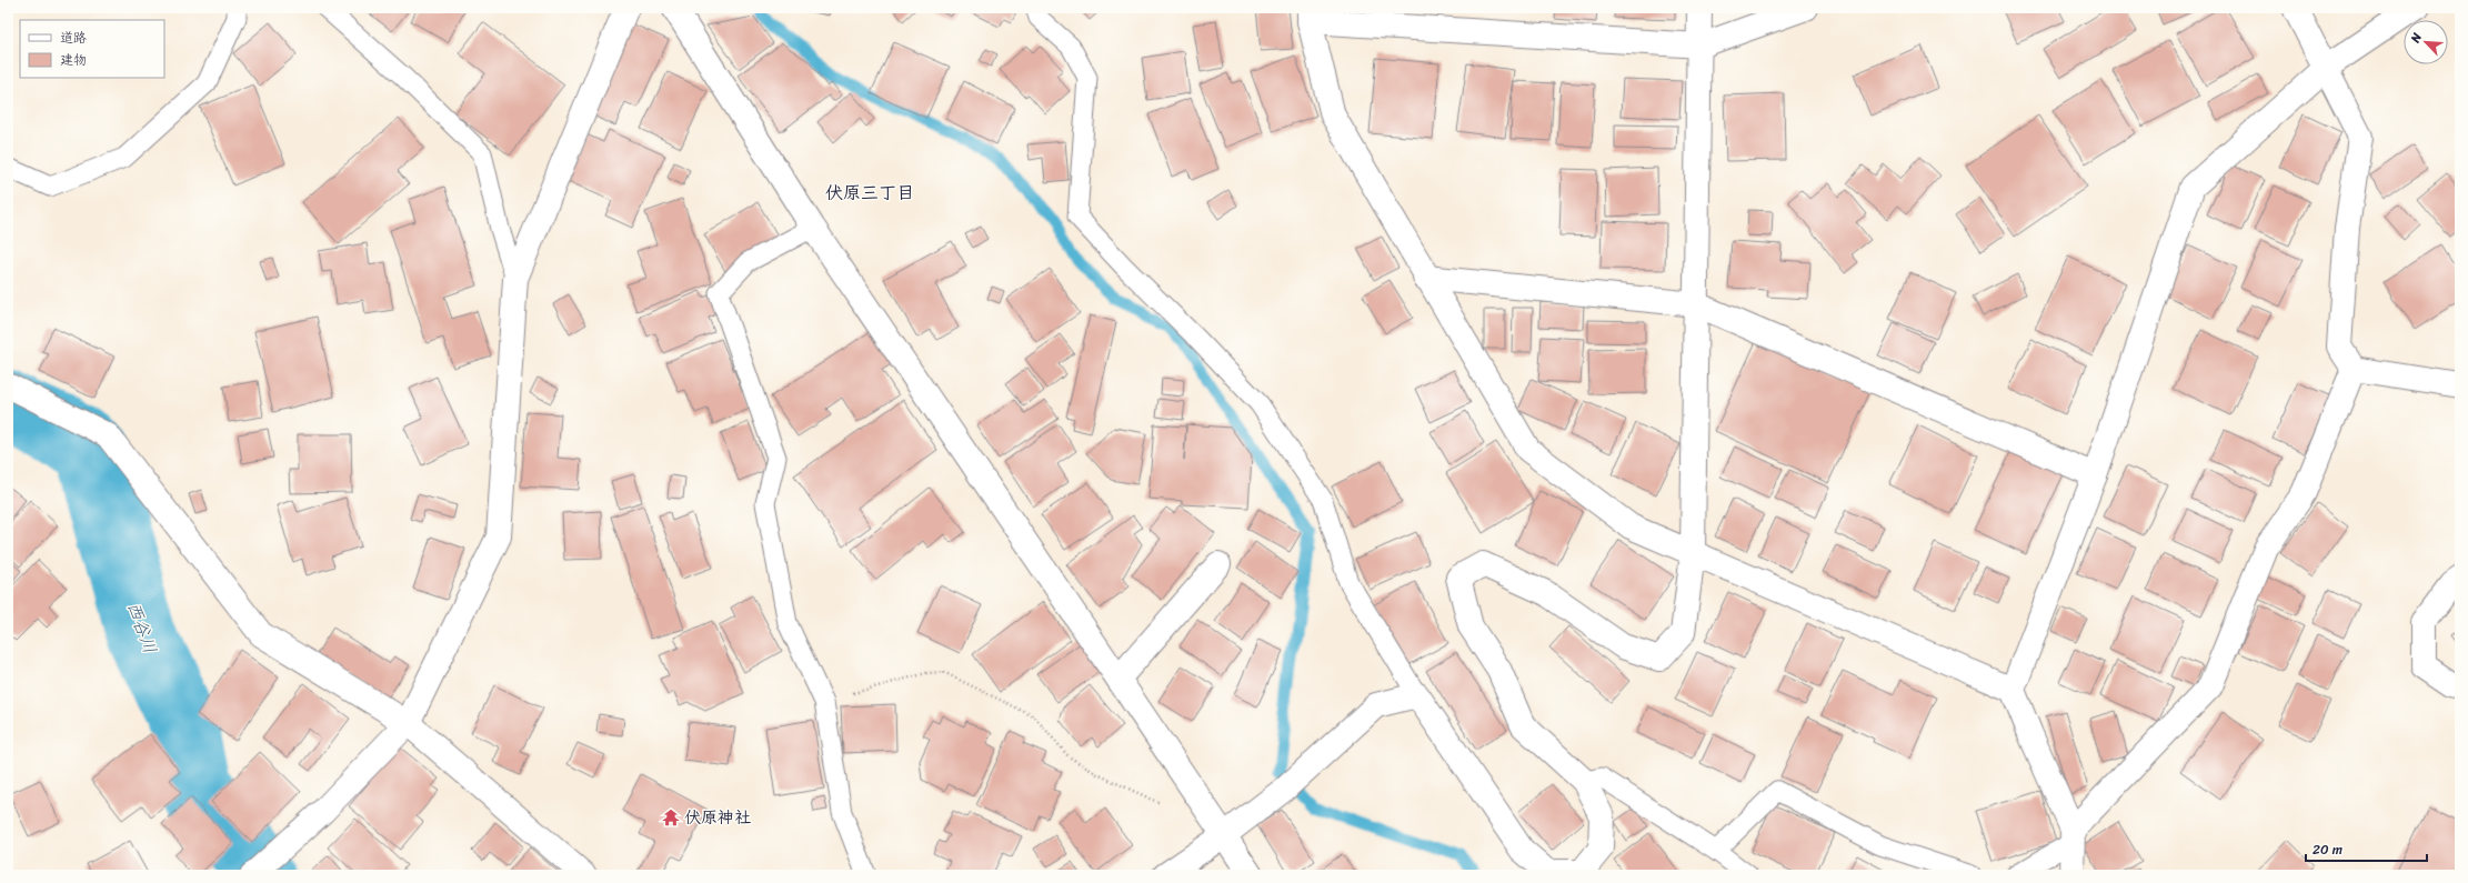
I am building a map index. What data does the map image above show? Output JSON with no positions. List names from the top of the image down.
{
  "districts": ["伏原三丁目"],
  "water": ["西谷川"],
  "places": {
    "temple": ["伏原神社"]
  },
  "legend": ["道路", "建物"],
  "scale_bar": "20 m",
  "north": "top left"
}
